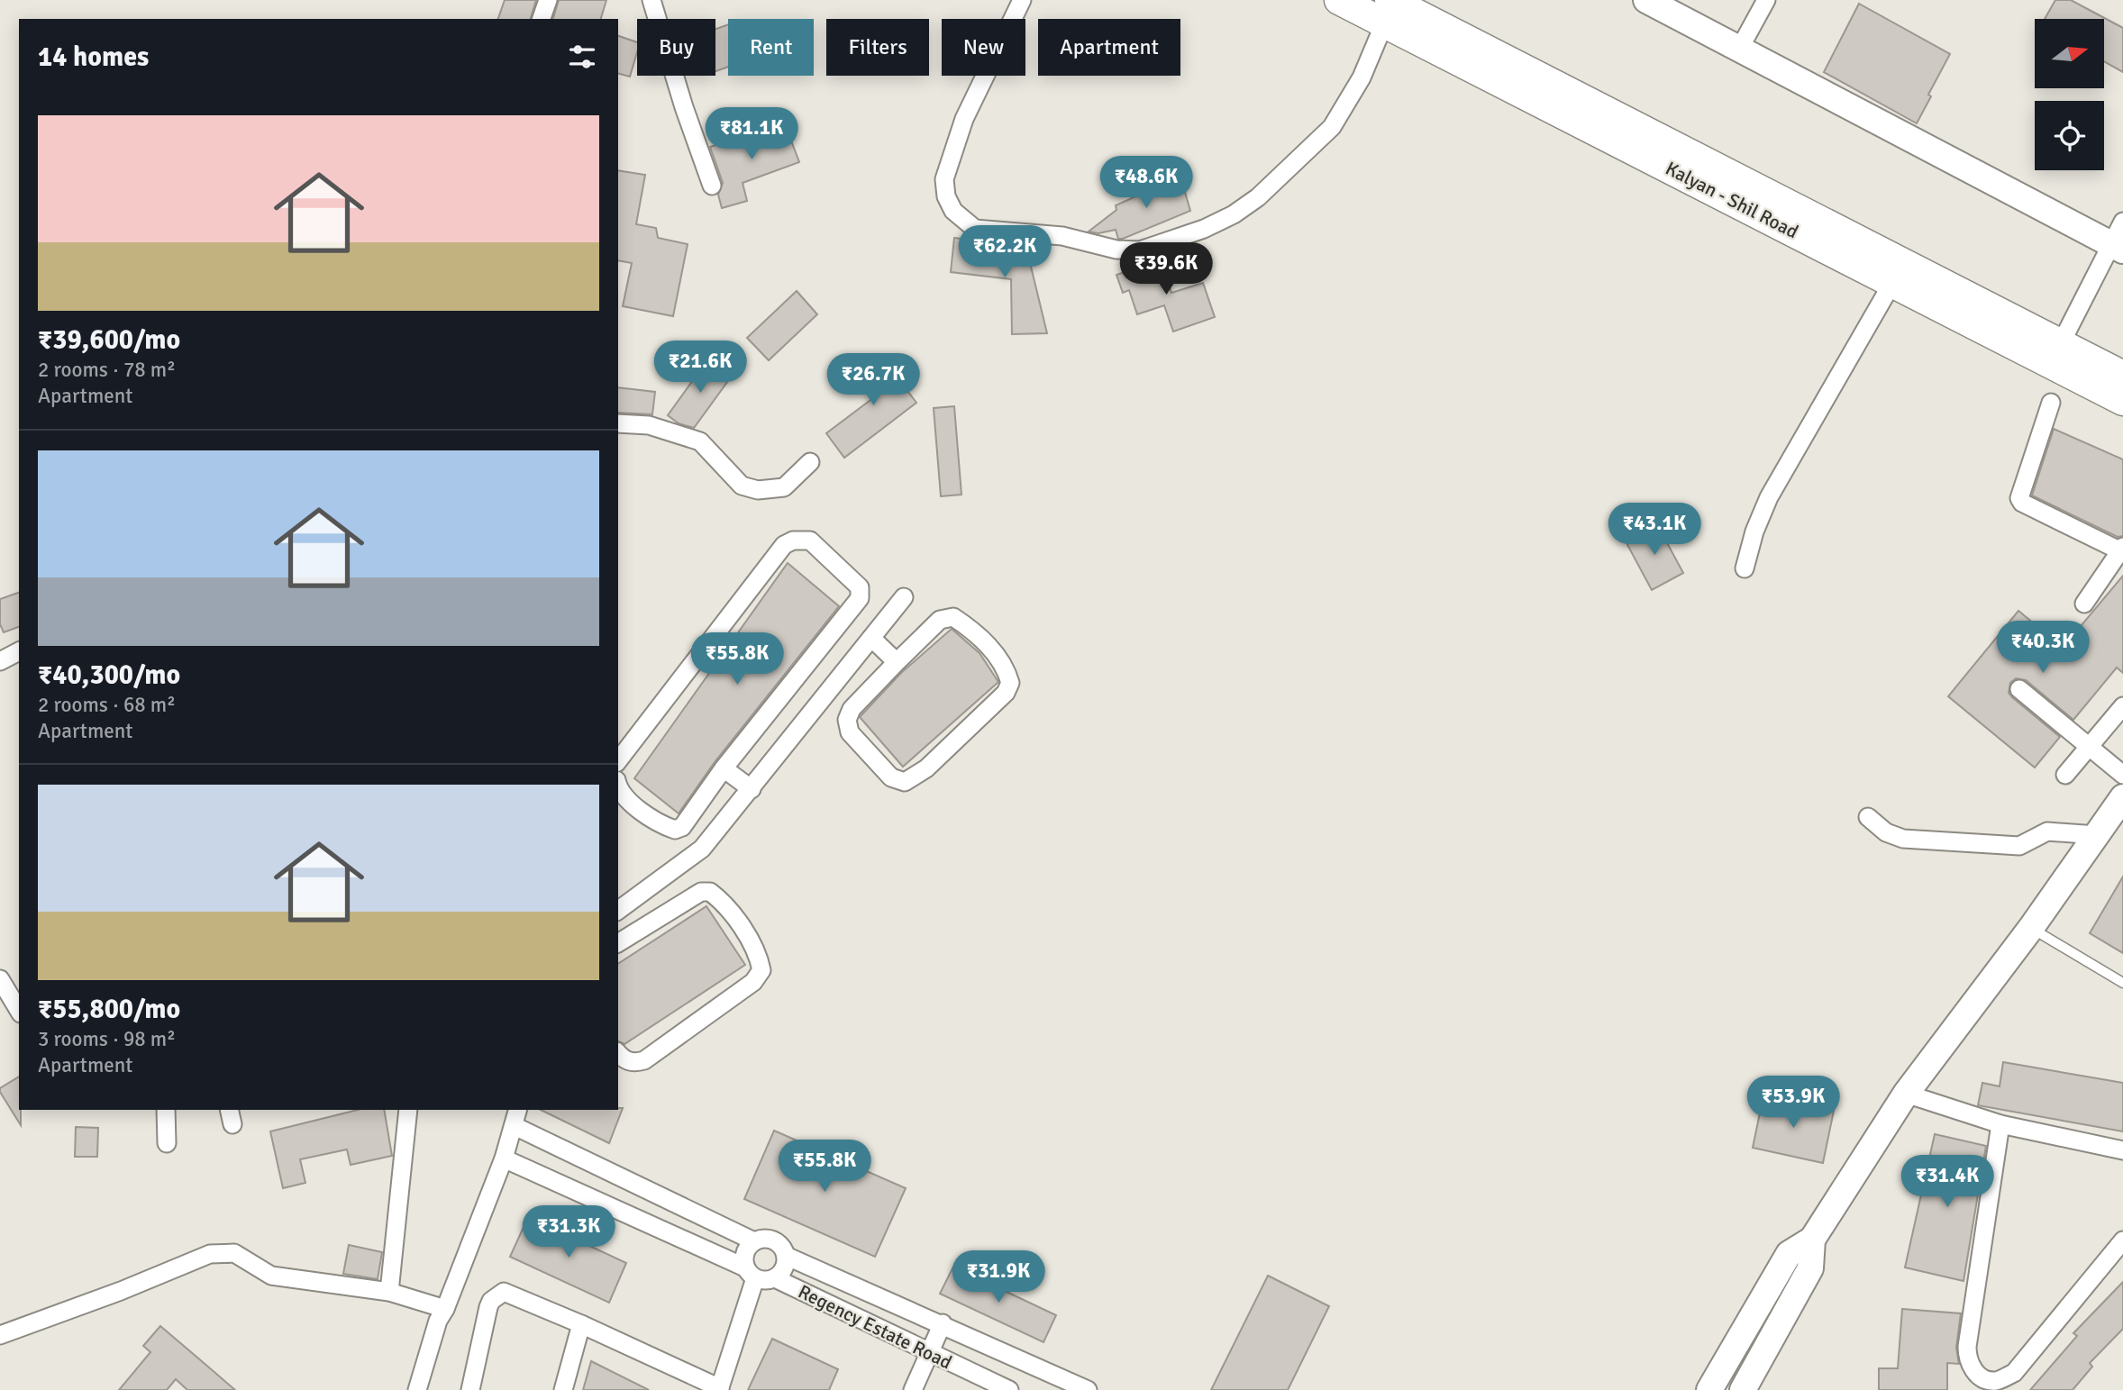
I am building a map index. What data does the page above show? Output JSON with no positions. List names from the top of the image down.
{
  "streets": {
    "main road": ["Kalyan - Shil Road"],
    "street": ["Regency Estate Road"]
  },
  "north": "right",
  "page": {
    "chip": [
      "Buy",
      "Rent",
      "Filters",
      "New",
      "Apartment"
    ],
    "heading": "14 homes",
    "list": [
      {
        "name": "₹39,600/mo",
        "note": "2 rooms · 78 m² · Apartment"
      },
      {
        "name": "₹40,300/mo",
        "note": "2 rooms · 68 m² · Apartment"
      },
      {
        "name": "₹55,800/mo",
        "note": "3 rooms · 98 m² · Apartment"
      }
    ],
    "price": [
      "₹81.1K",
      "₹48.6K",
      "₹62.2K",
      "₹39.6K",
      "₹21.6K",
      "₹26.7K",
      "₹43.1K",
      "₹40.3K",
      "₹55.8K",
      "₹53.9K",
      "₹55.8K",
      "₹31.4K",
      "₹31.3K",
      "₹31.9K"
    ]
  }
}
